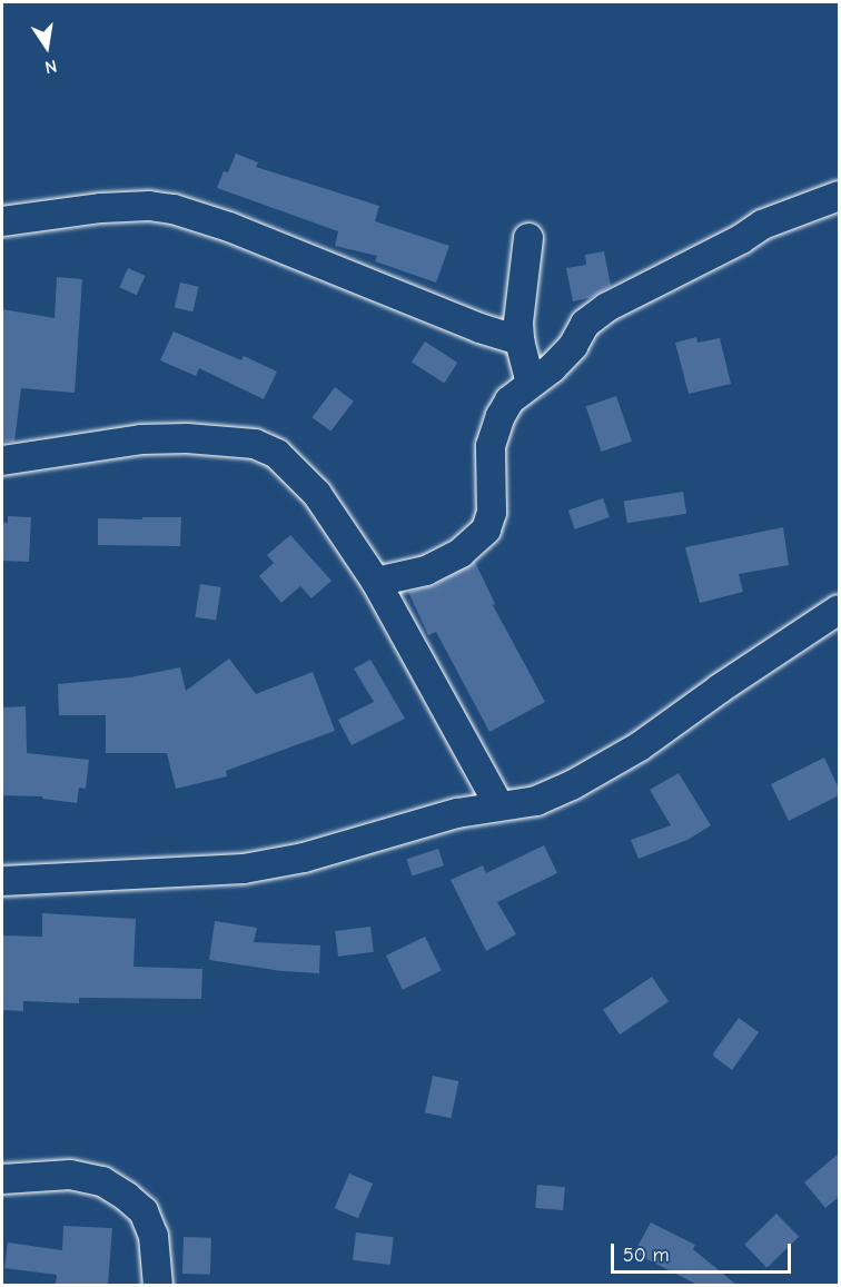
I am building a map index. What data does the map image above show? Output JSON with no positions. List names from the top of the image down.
{
  "scale_bar": "50 m",
  "north": "bottom"
}
